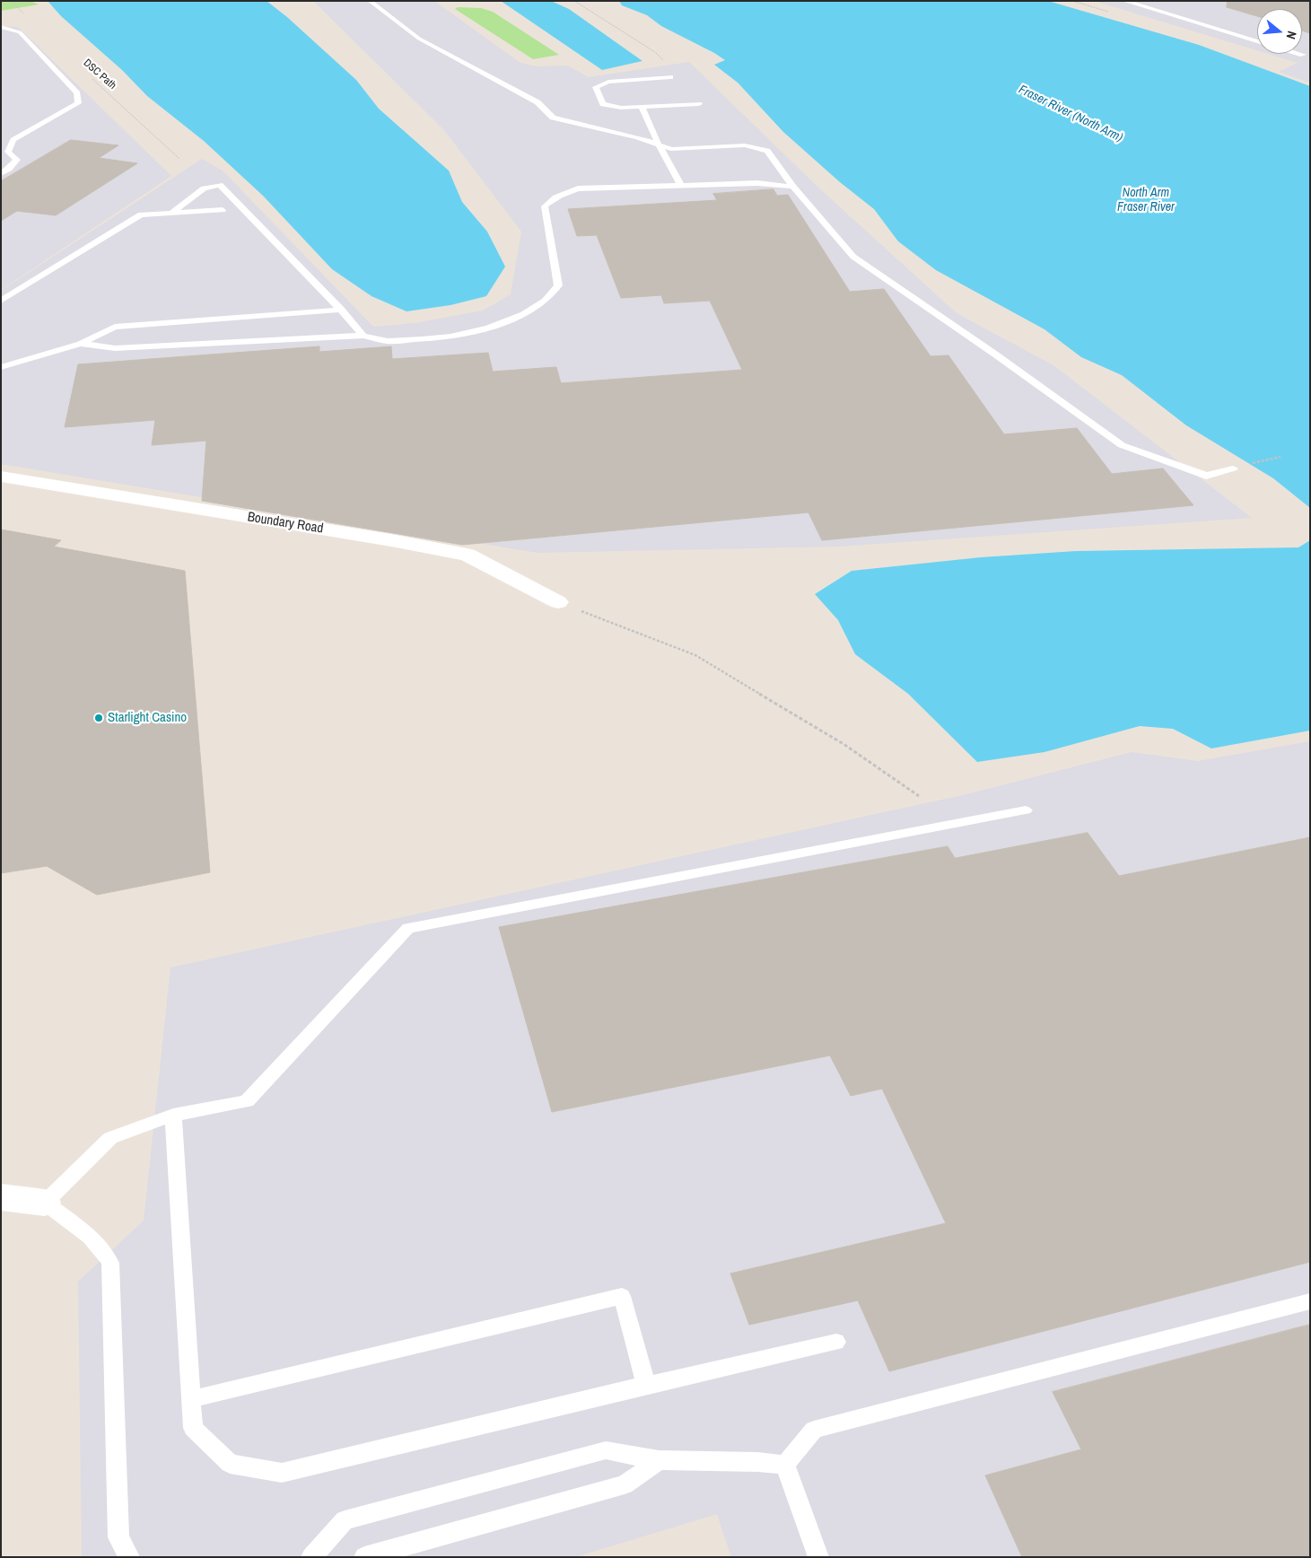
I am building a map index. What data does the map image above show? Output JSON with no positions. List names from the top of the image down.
{
  "streets": {
    "street": ["Boundary Road"],
    "path": ["DSC Path"]
  },
  "water": ["Fraser River (North Arm)", "North Arm Fraser River"],
  "places": ["Starlight Casino"],
  "north": "right"
}
